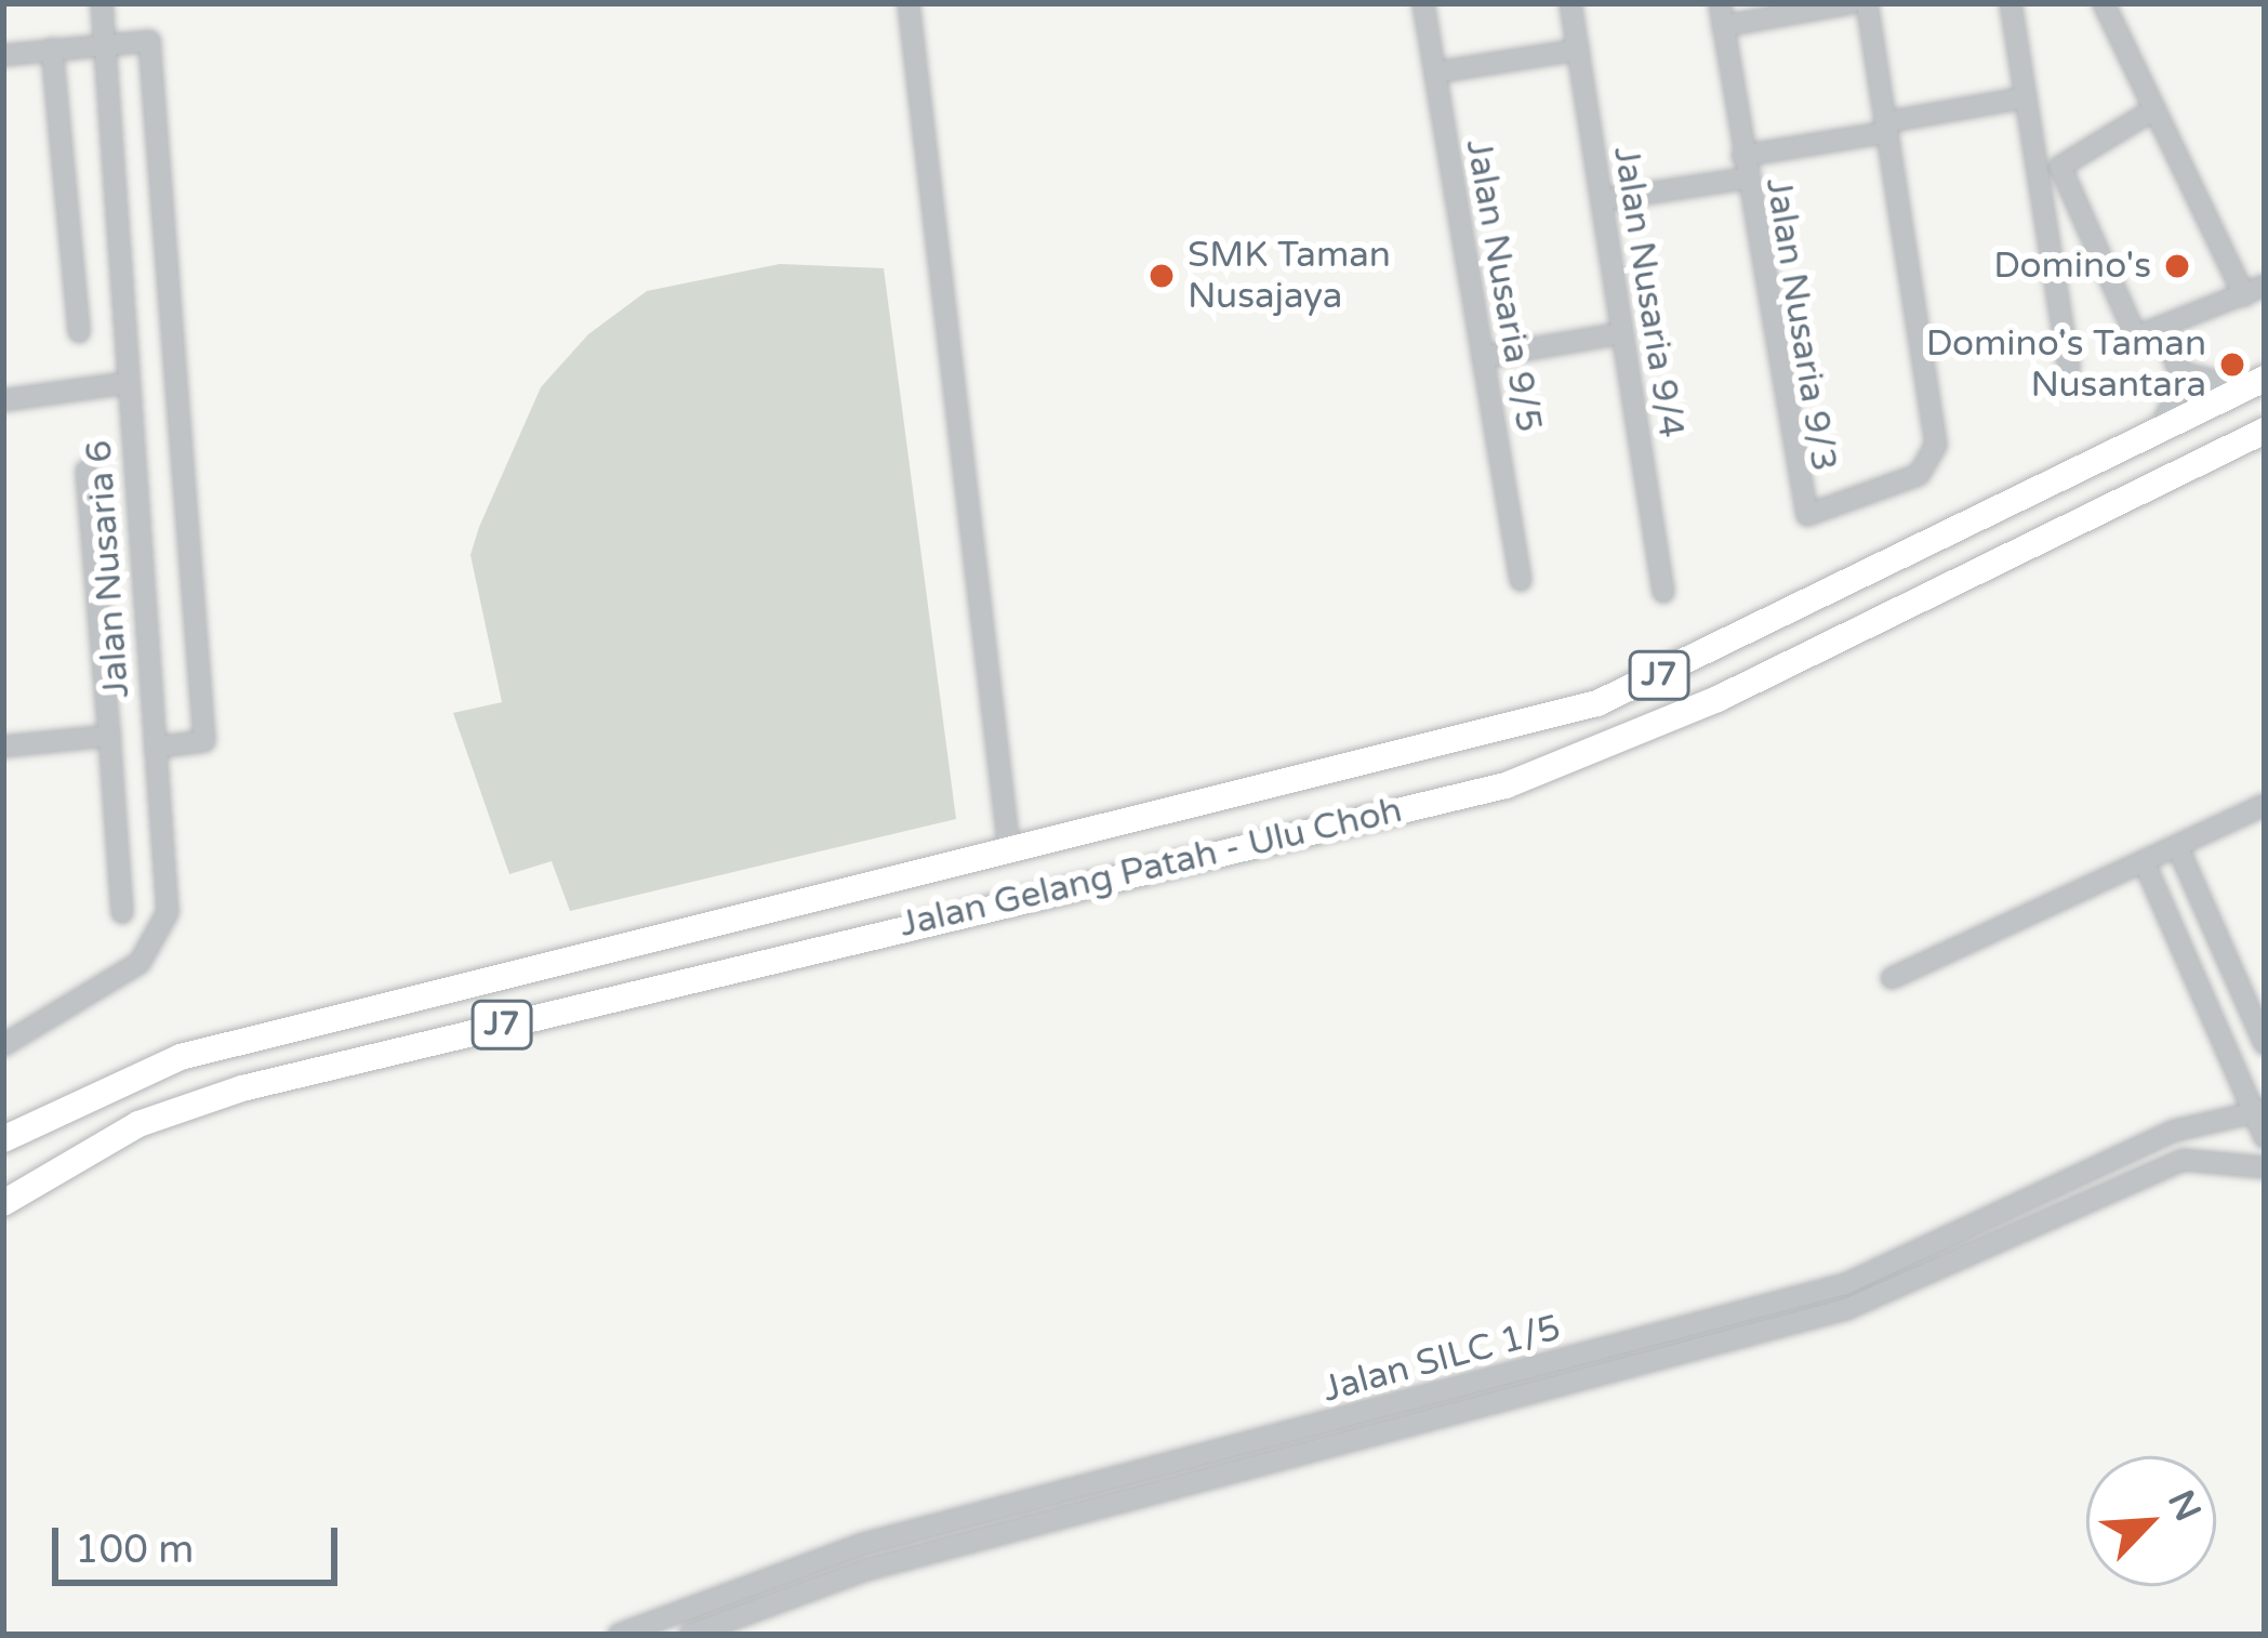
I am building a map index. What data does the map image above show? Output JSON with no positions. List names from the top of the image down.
{
  "streets": {
    "main road": ["J7", "Jalan Gelang Patah - Ulu Choh"],
    "street": [
      "Jalan Nusaria 9/5",
      "Jalan Nusaria 9/4",
      "Jalan Nusaria 9/3",
      "Jalan Nusaria 6",
      "Jalan SILC 1/5"
    ]
  },
  "places": ["Domino's", "SMK Taman Nusajaya", "Domino's Taman Nusantara"],
  "scale_bar": "100 m",
  "north": "top right"
}
